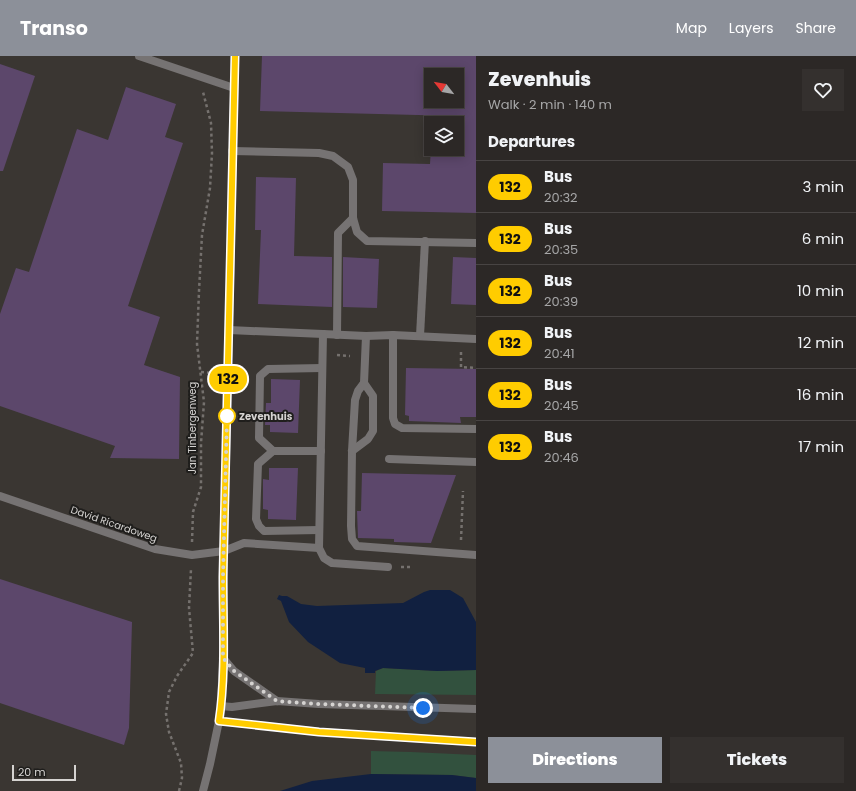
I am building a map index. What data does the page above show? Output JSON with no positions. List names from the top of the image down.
{
  "streets": {
    "street": ["David Ricardoweg"],
    "path": ["Jan Tinbergenweg"]
  },
  "crossings": [
    ["Jan Tinbergenweg", "David Ricardoweg"]
  ],
  "places": ["Zevenhuis"],
  "lines": ["bus line 132"],
  "scale_bar": "20 m",
  "north": "top left",
  "page": {
    "header": "Transo",
    "nav": ["Map", "Layers", "Share"],
    "on_map": "132",
    "heading": [
      ["Zevenhuis", "Walk · 2 min · 140 m"],
      "Departures"
    ],
    "list": [
      {
        "mark": "132",
        "name": "Bus",
        "note": "20:32",
        "value": "3 min"
      },
      {
        "mark": "132",
        "name": "Bus",
        "note": "20:35",
        "value": "6 min"
      },
      {
        "mark": "132",
        "name": "Bus",
        "note": "20:39",
        "value": "10 min"
      },
      {
        "mark": "132",
        "name": "Bus",
        "note": "20:41",
        "value": "12 min"
      },
      {
        "mark": "132",
        "name": "Bus",
        "note": "20:45",
        "value": "16 min"
      },
      {
        "mark": "132",
        "name": "Bus",
        "note": "20:46",
        "value": "17 min"
      }
    ],
    "buttons": ["Directions", "Tickets"],
    "scale": "20 m"
  }
}
